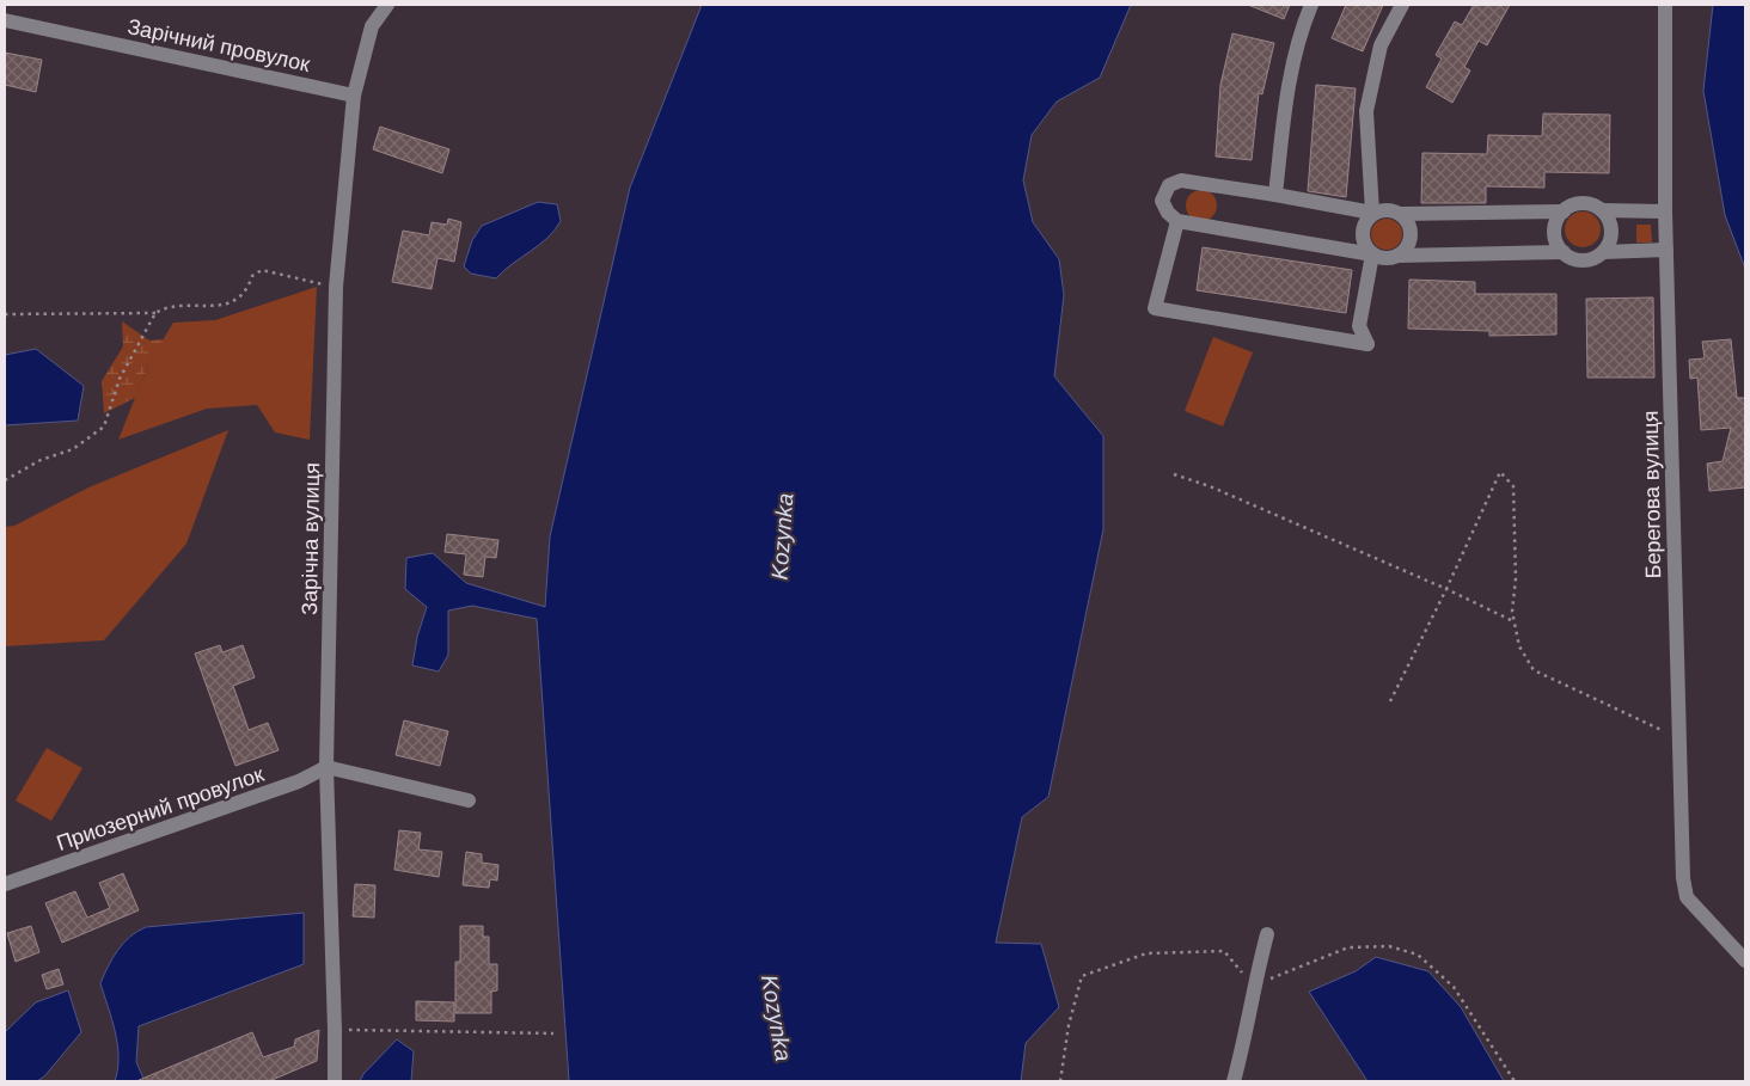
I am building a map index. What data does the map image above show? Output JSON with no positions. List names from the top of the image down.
{
  "streets": {
    "street": [
      "Зарічний провулок",
      "Берегова вулиця",
      "Зарічна вулиця",
      "Приозерний провулок"
    ]
  },
  "crossings": [
    ["Зарічний провулок", "Зарічна вулиця"],
    ["Зарічна вулиця", "Приозерний провулок"]
  ],
  "water": ["Kozynka"]
}
